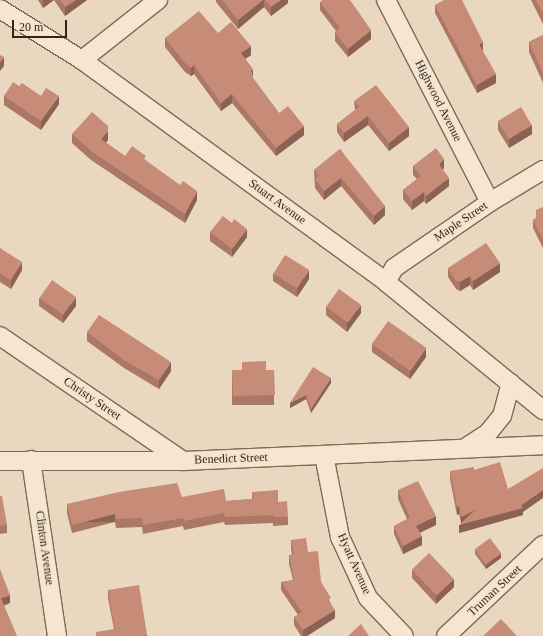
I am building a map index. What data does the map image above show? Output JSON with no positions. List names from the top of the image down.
{
  "streets": {
    "street": [
      "Highwood Avenue",
      "Stuart Avenue",
      "Maple Street",
      "Christy Street",
      "Benedict Street",
      "Clinton Avenue",
      "Hyatt Avenue",
      "Truman Street"
    ]
  },
  "crossings": [
    ["Highwood Avenue", "Maple Street"],
    ["Stuart Avenue", "Maple Street"],
    ["Stuart Avenue", "Benedict Street"],
    ["Christy Street", "Benedict Street"],
    ["Benedict Street", "Clinton Avenue"],
    ["Benedict Street", "Hyatt Avenue"]
  ],
  "scale_bar": "20 m"
}
